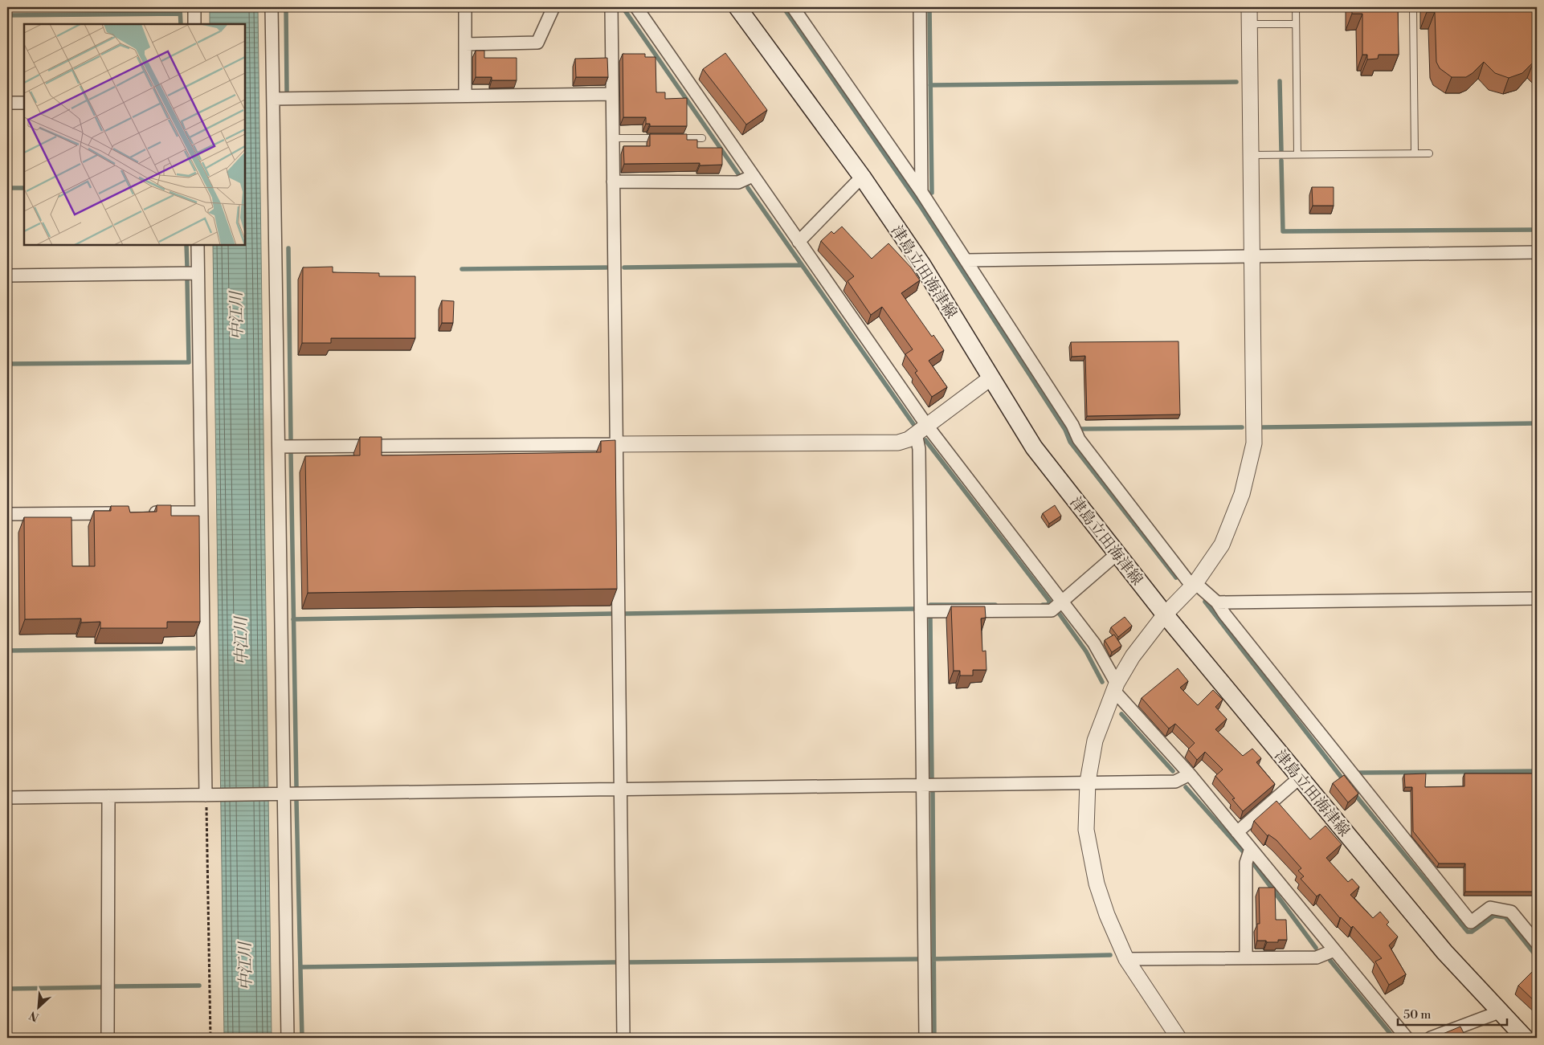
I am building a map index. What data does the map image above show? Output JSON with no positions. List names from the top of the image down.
{
  "streets": {
    "main road": ["津島立田海津線"]
  },
  "water": ["中江川"],
  "scale_bar": "50 m",
  "north": "bottom left"
}
